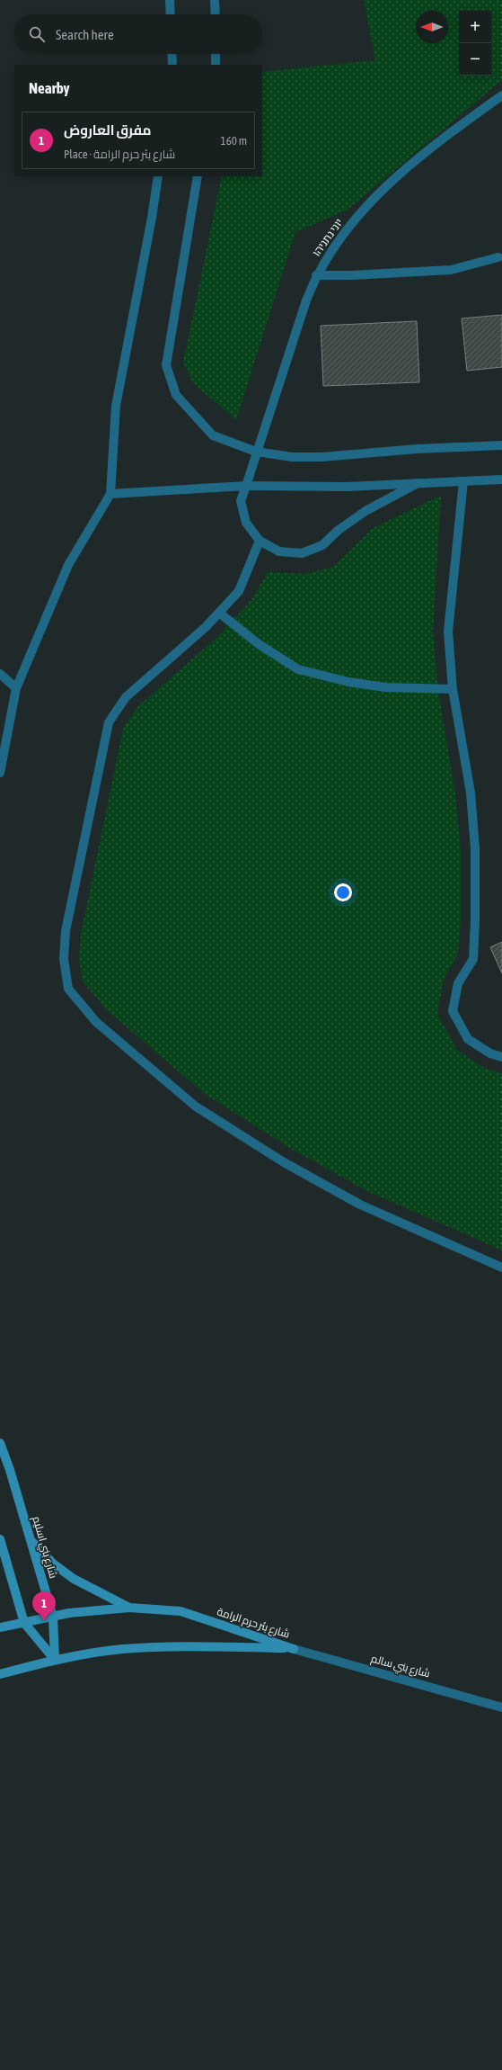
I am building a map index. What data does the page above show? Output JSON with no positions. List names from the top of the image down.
{
  "streets": {
    "main road": ["شارع بني اسليم", "شارع بئر حرم الرامة"],
    "street": ["יוני נתניהו", "شارع بني سالم"]
  },
  "crossings": [
    ["شارع بني اسليم", "شارع بئر حرم الرامة"],
    ["شارع بئر حرم الرامة", "شارع بني سالم"]
  ],
  "north": "left",
  "page": {
    "map_buttons": ["+", "−"],
    "search": "Search here",
    "heading": "Nearby",
    "list": [
      {
        "mark": "1",
        "name": "مفرق العاروض",
        "note": "Place · شارع بئر حرم الرامة",
        "value": "160 m"
      }
    ],
    "pins": "1"
  }
}
